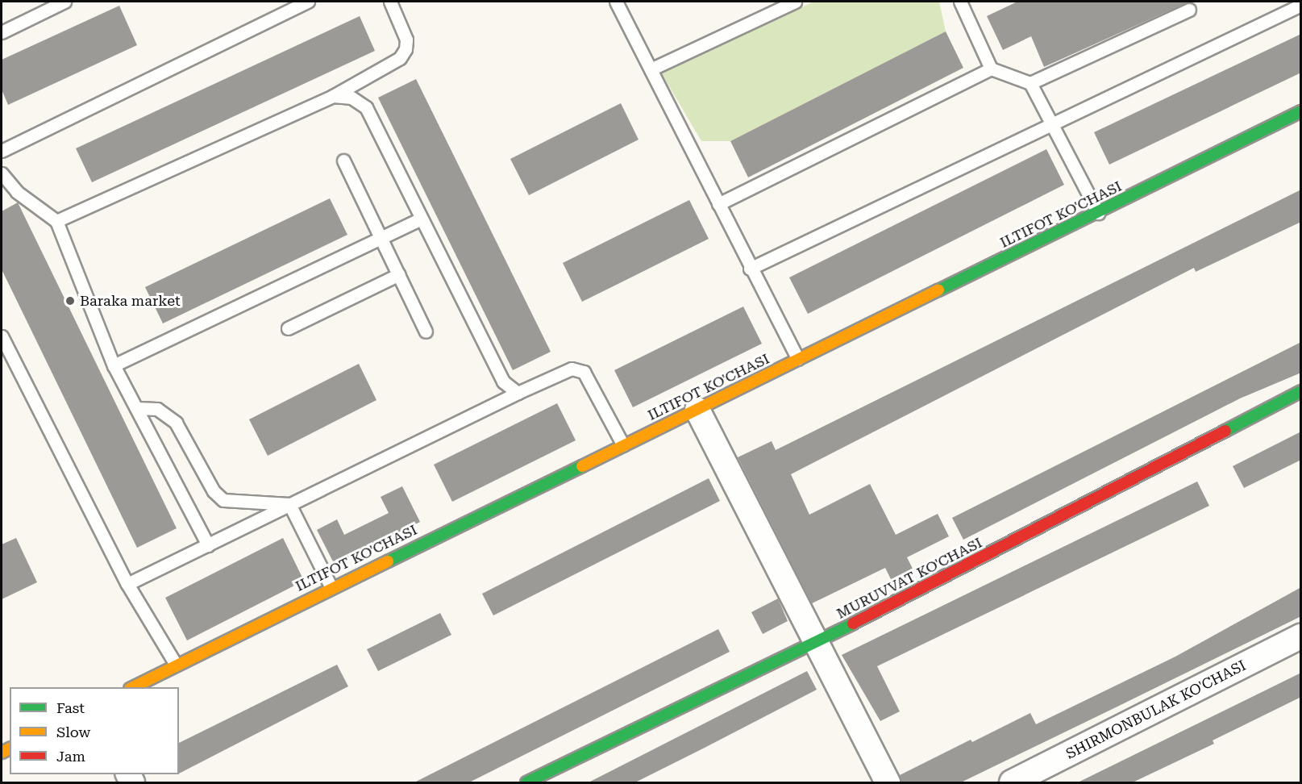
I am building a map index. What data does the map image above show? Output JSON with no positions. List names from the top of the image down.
{
  "streets": {
    "street": ["ILTIFOT KO'CHASI", "MURUVVAT KO'CHASI", "SHIRMONBULAK KO'CHASI"]
  },
  "places": ["Baraka market"],
  "legend": ["Fast", "Slow", "Jam"]
}
